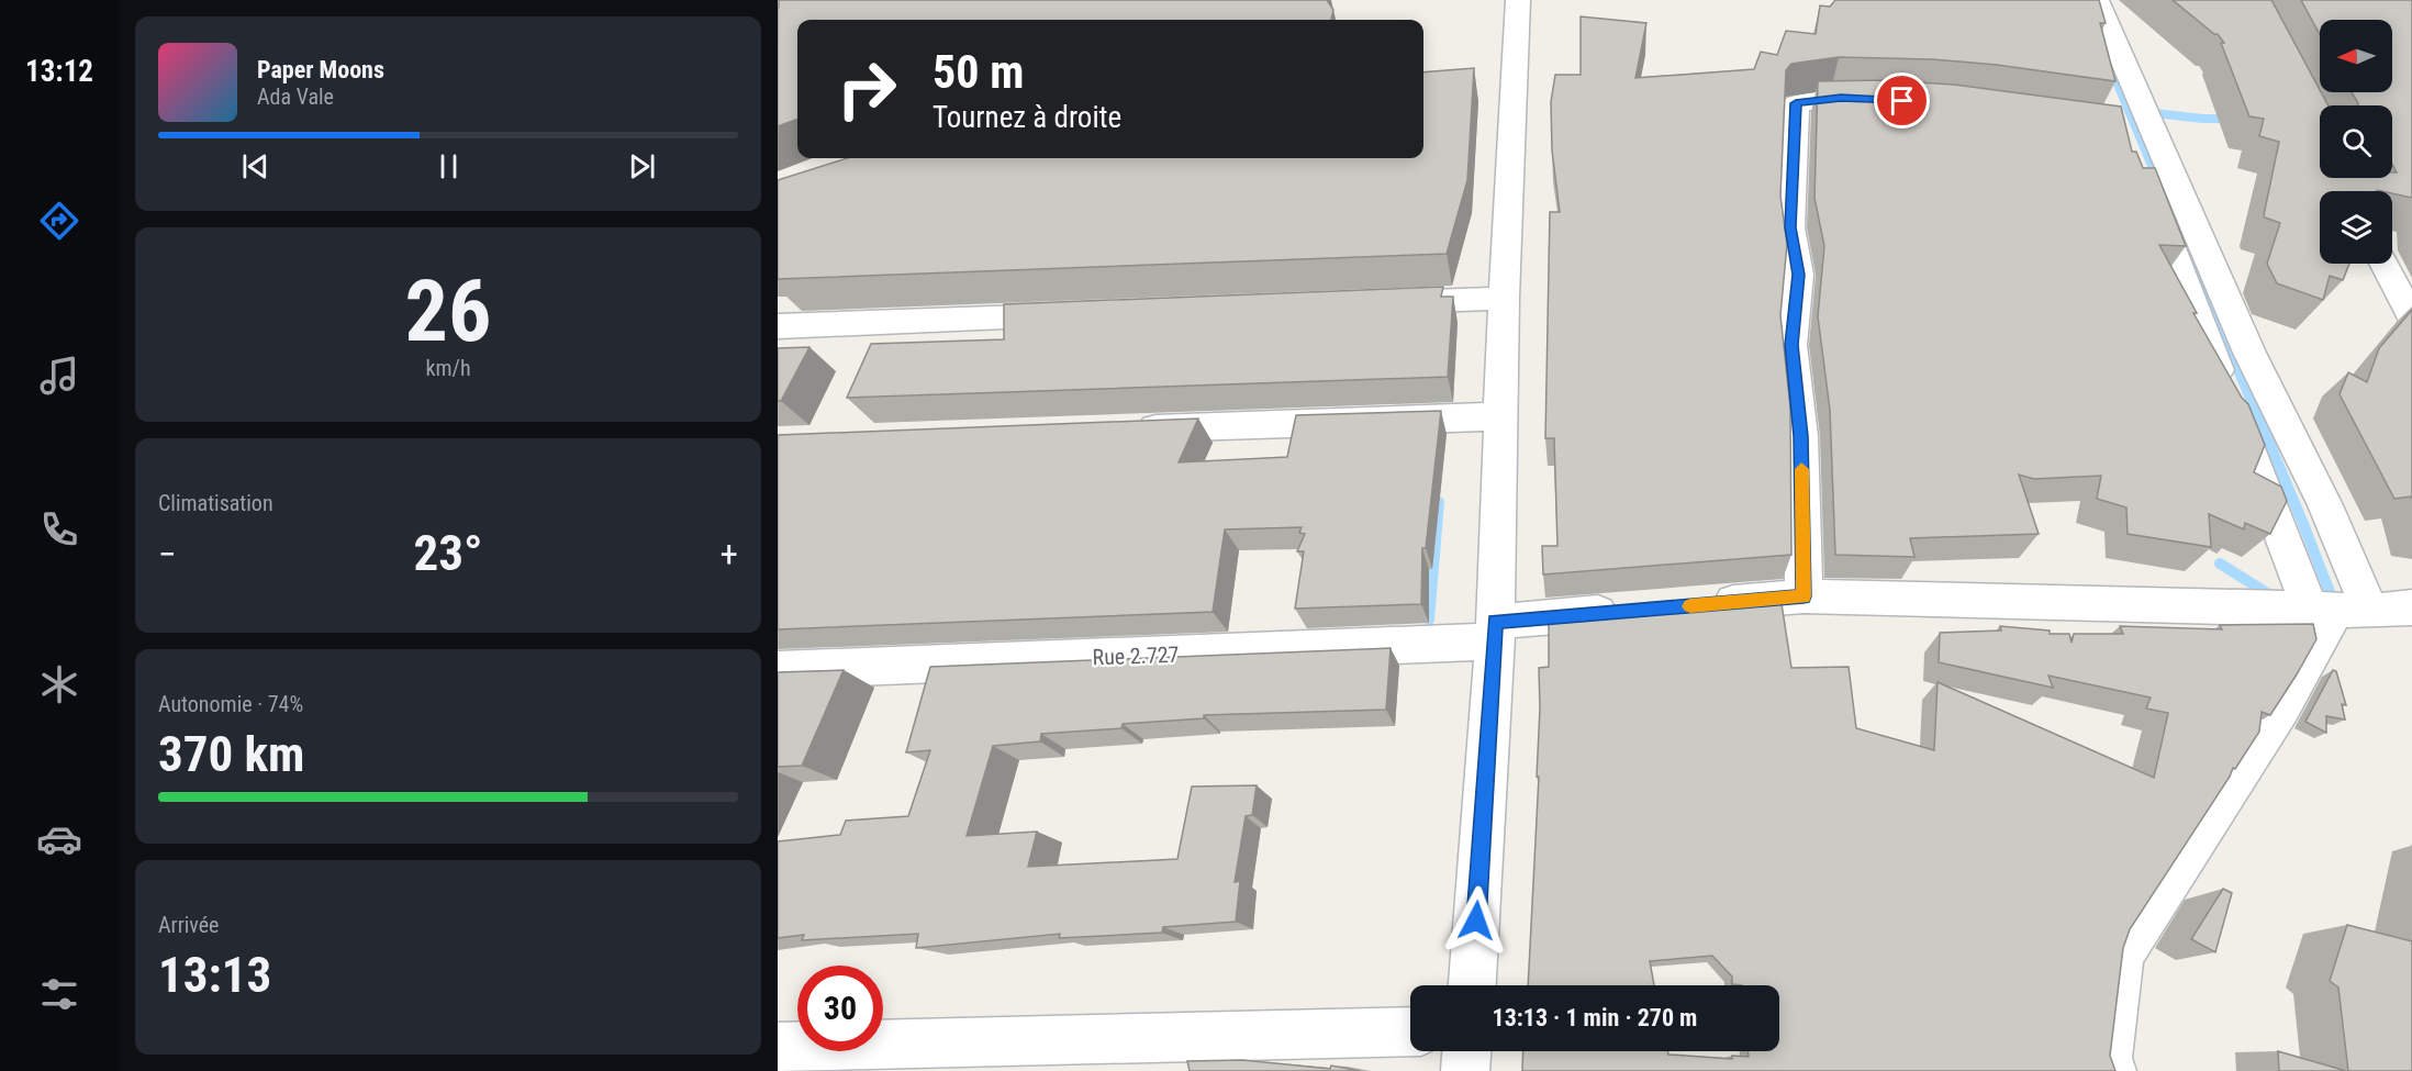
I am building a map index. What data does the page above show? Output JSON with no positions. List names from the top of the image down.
{
  "streets": {
    "street": ["Rue 2.727"]
  },
  "north": "left",
  "page": {
    "tabs": "13:12",
    "turn": ["50 m", "Tournez à droite"],
    "song": ["Paper Moons", "Ada Vale"],
    "tile": [
      ["26", "km/h"],
      "Climatisation",
      ["Autonomie · 74%", "370 km"],
      ["Arrivée", "13:13"]
    ],
    "heat": ["−", "23°", "+"],
    "limit": "30",
    "trip": "13:13 · 1 min · 270 m"
  }
}
